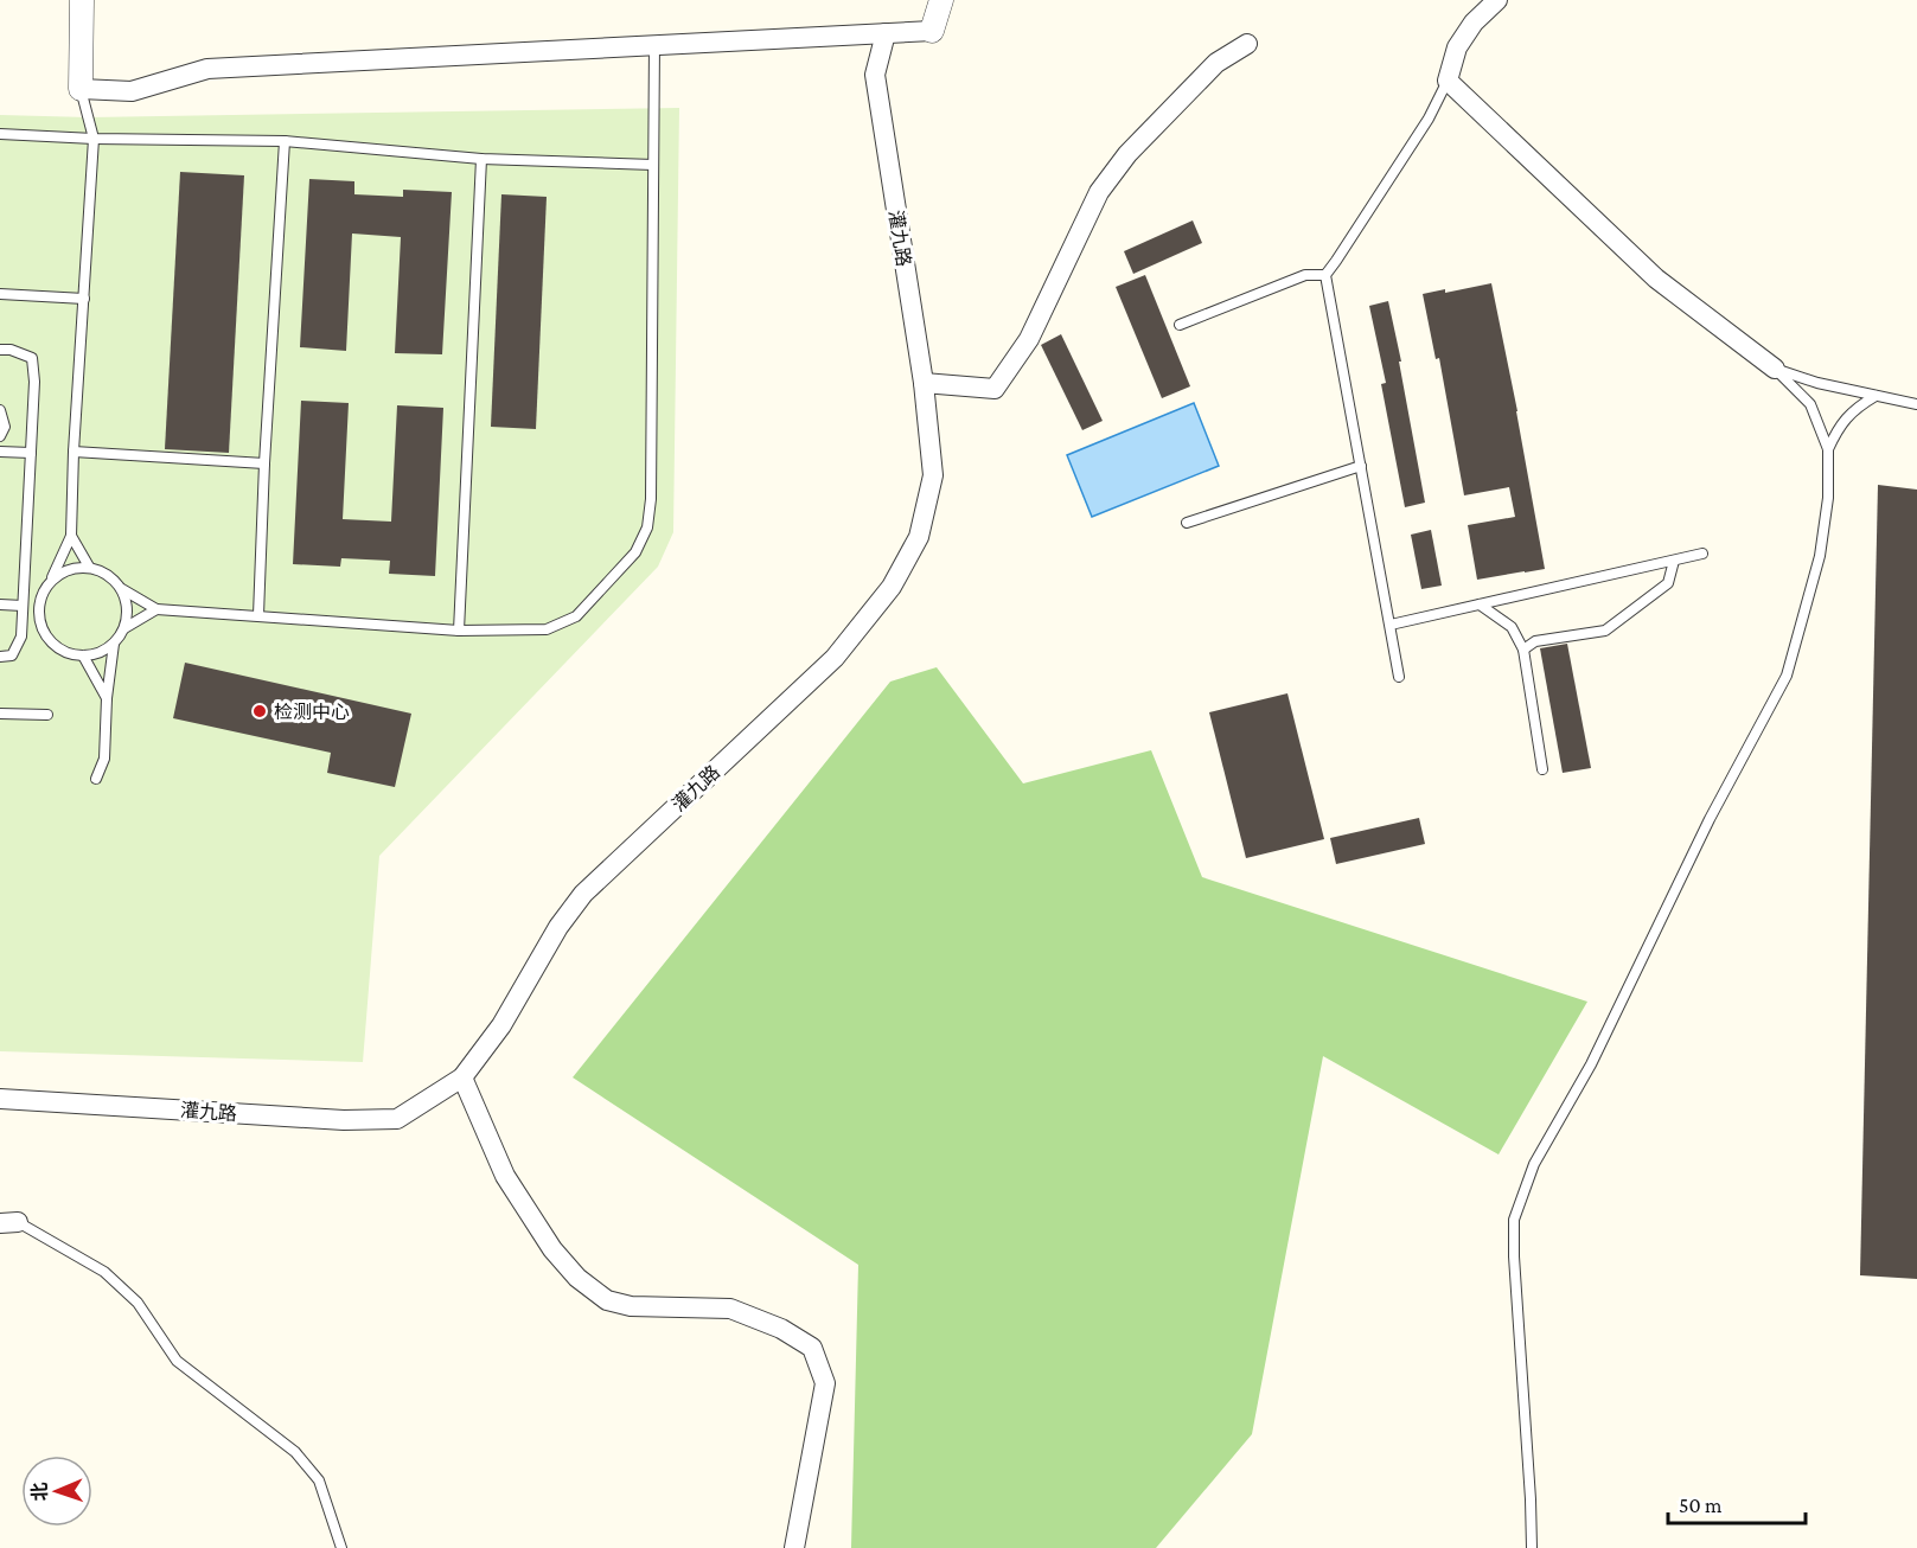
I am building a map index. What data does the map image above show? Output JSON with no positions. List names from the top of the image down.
{
  "streets": {
    "street": ["灌九路"]
  },
  "places": ["检测中心"],
  "scale_bar": "50 m",
  "north": "left"
}
